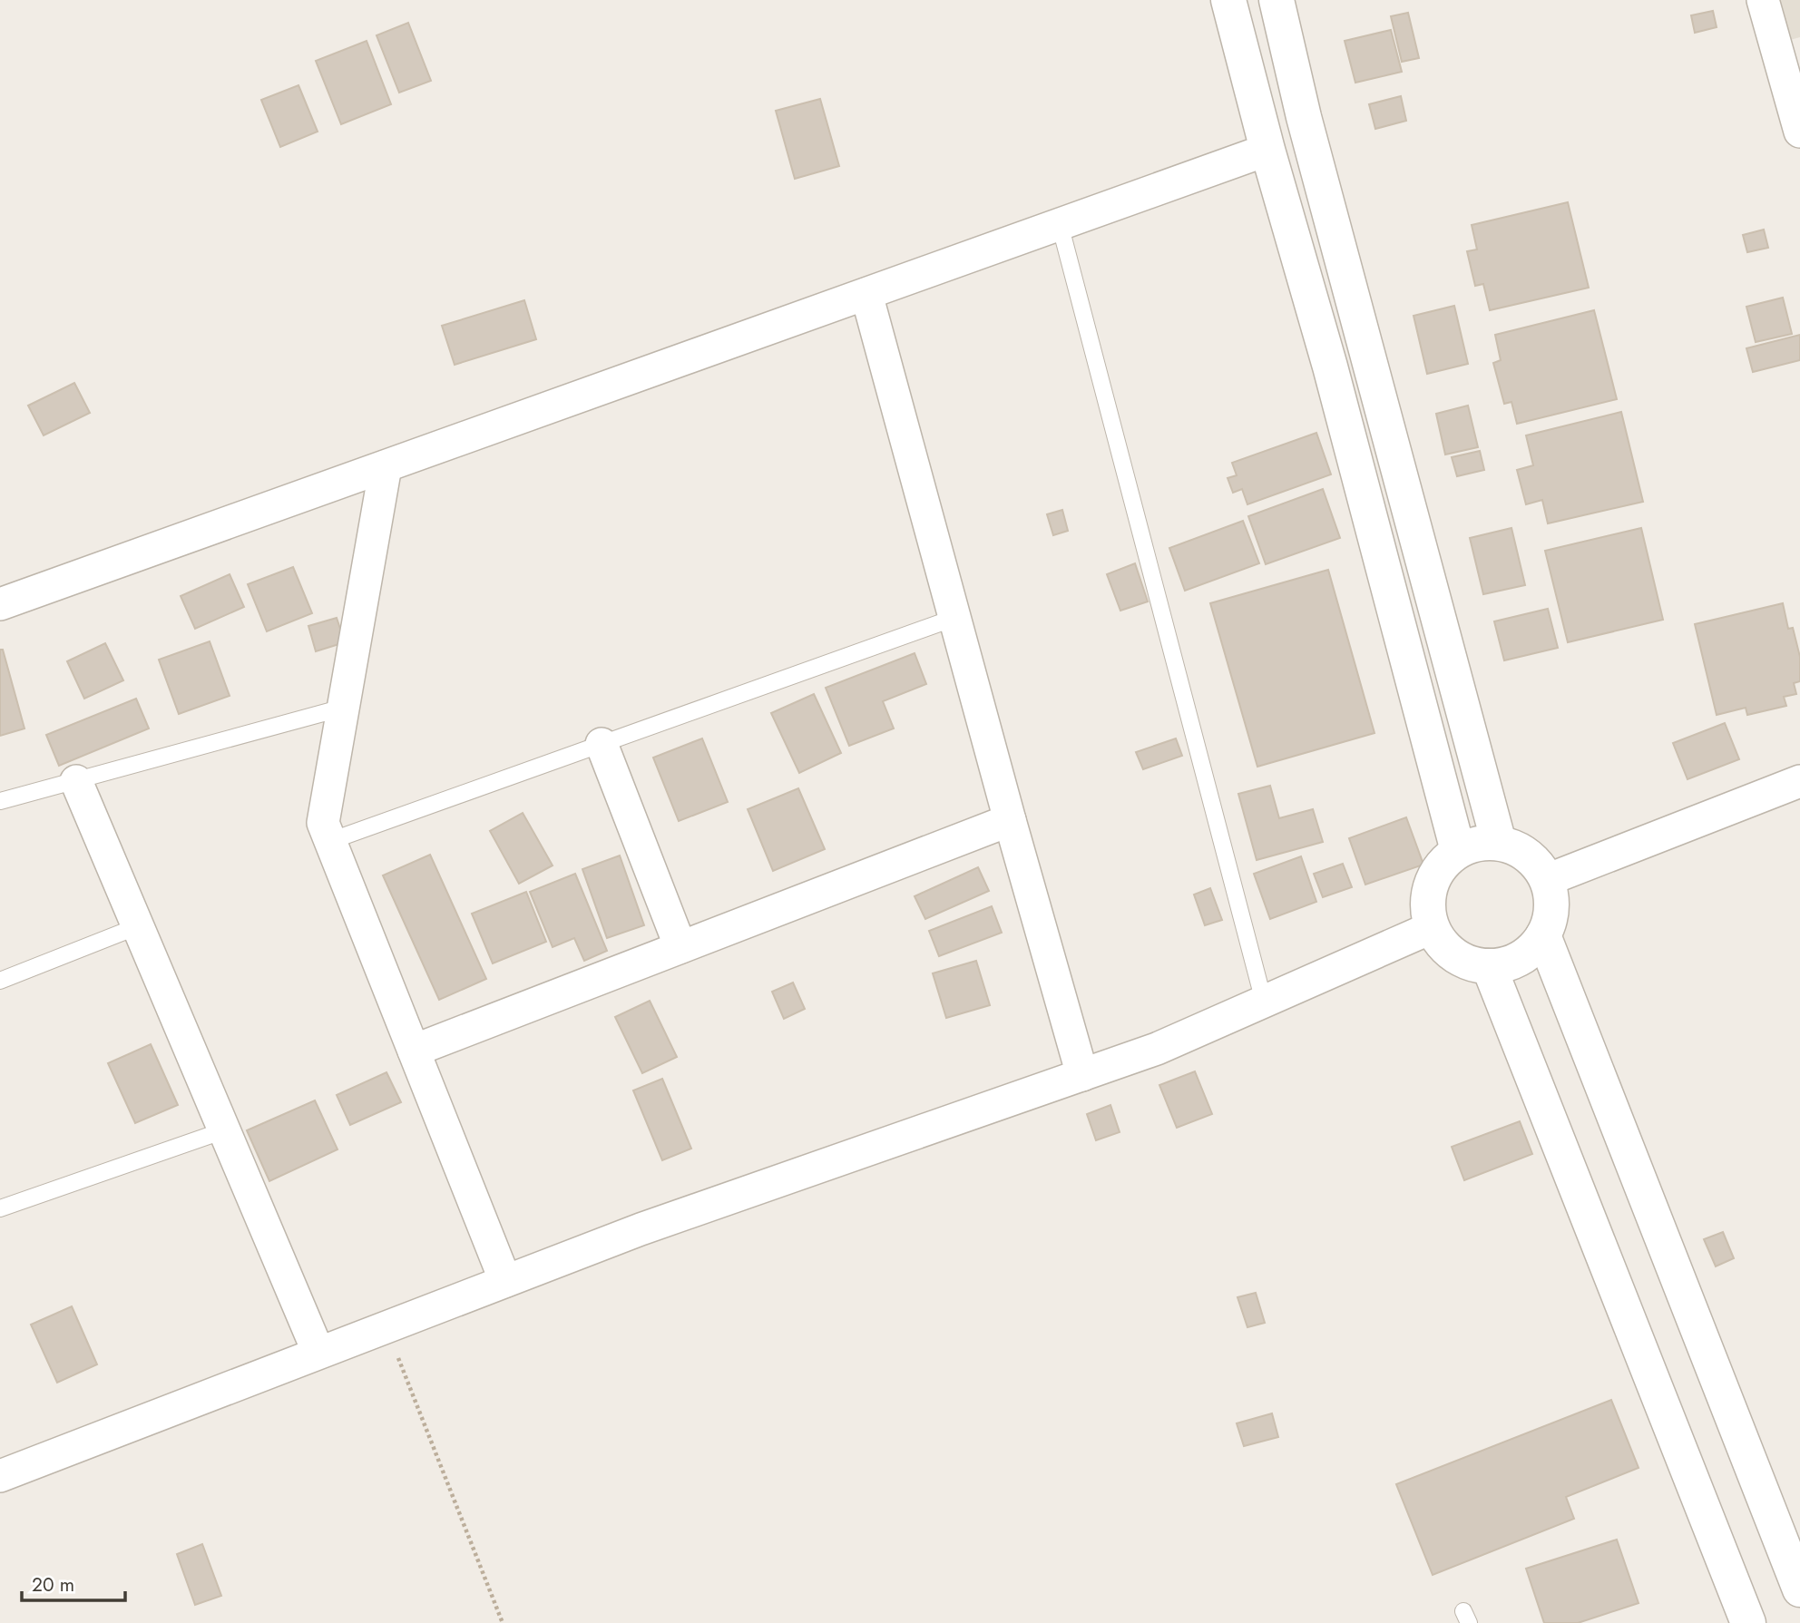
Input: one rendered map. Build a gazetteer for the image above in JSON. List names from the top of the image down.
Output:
{
  "scale_bar": "20 m"
}
